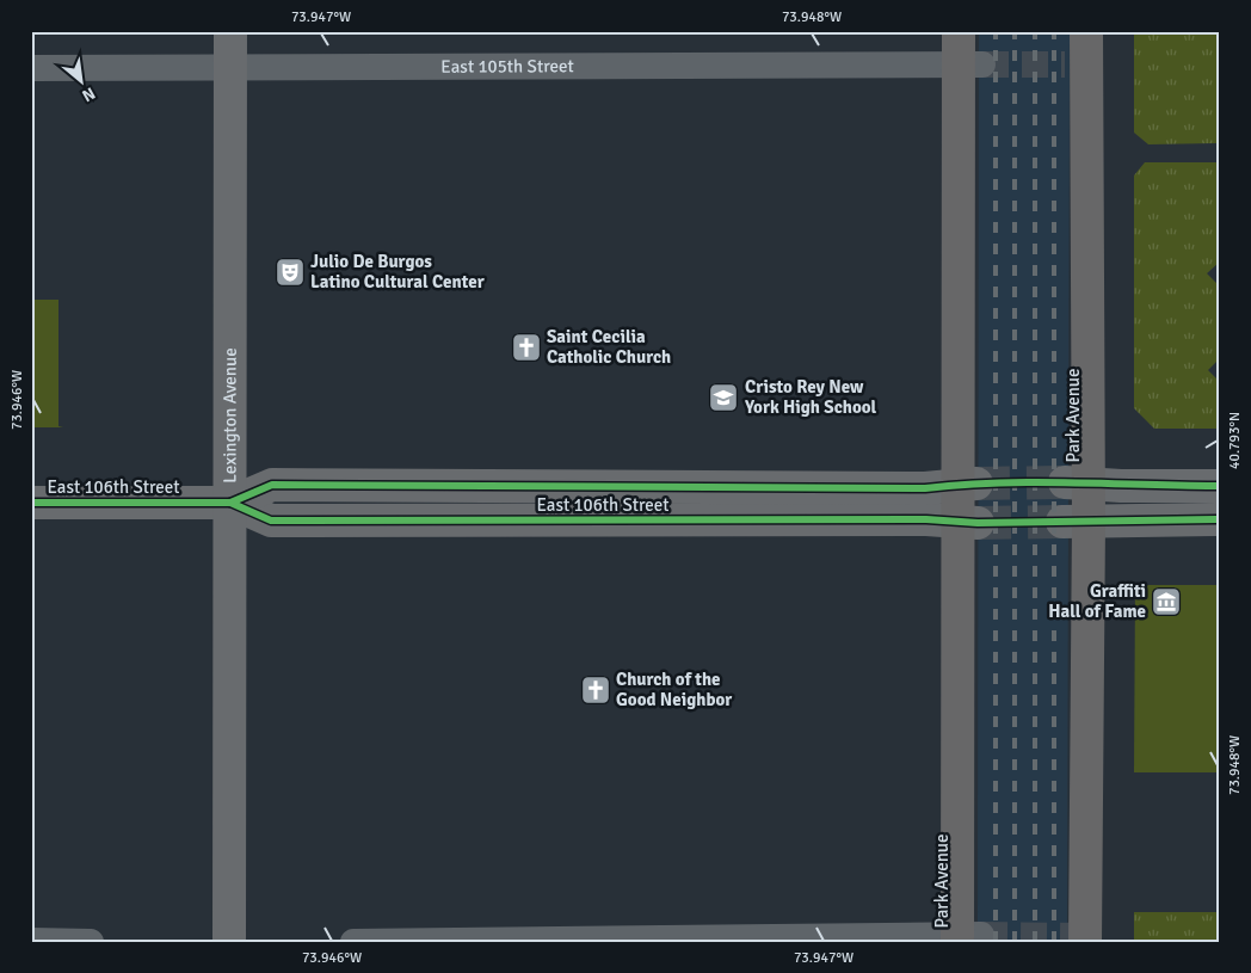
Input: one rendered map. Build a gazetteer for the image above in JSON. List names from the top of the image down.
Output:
{
  "streets": {
    "main road": ["Lexington Avenue", "Park Avenue", "East 106th Street"],
    "street": ["East 105th Street"]
  },
  "crossings": [
    ["East 105th Street", "Lexington Avenue"],
    ["East 105th Street", "Park Avenue"],
    ["Lexington Avenue", "East 106th Street"],
    ["Park Avenue", "East 106th Street"]
  ],
  "places": {
    "theatre": ["Julio De Burgos Latino Cultural Center"],
    "church": ["Saint Cecilia Catholic Church", "Church of the Good Neighbor"],
    "school or university": ["Cristo Rey New York High School"],
    "museum": ["Graffiti Hall of Fame"]
  },
  "north": "bottom right",
  "coordinates": [
    "73.947°W",
    "73.948°W",
    "73.946°W",
    "40.793°N"
  ]
}
